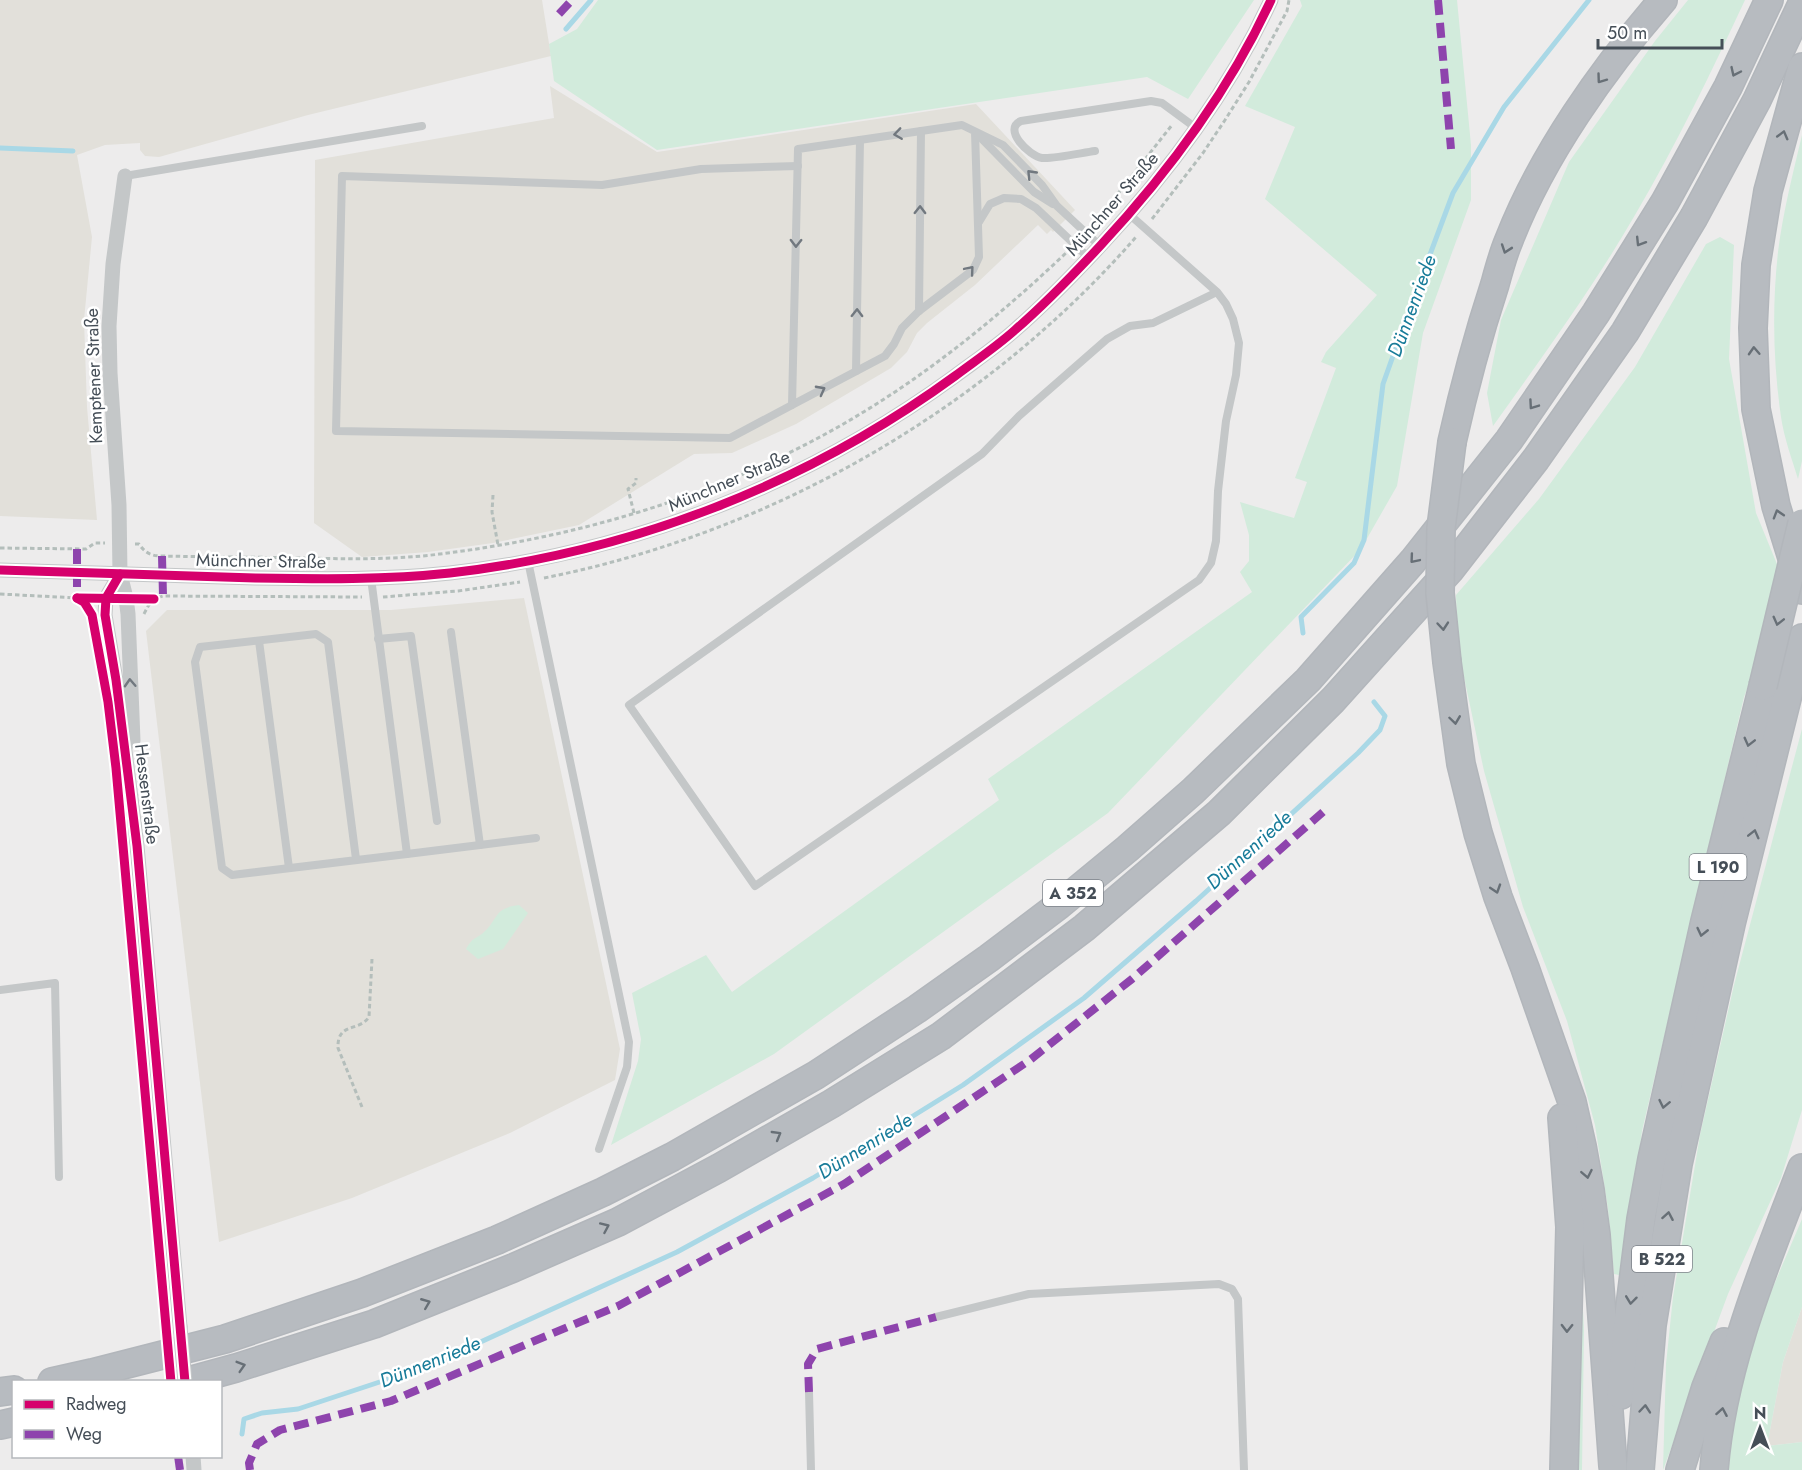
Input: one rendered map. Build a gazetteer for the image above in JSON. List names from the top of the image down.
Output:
{
  "streets": {
    "highway": ["L 190", "A 352", "B 522"],
    "street": ["Münchner Straße", "Kemptener Straße", "Hessenstraße"]
  },
  "crossings": [
    ["Münchner Straße", "Kemptener Straße"],
    ["Münchner Straße", "Hessenstraße"],
    ["Kemptener Straße", "Hessenstraße"],
    ["L 190", "B 522"]
  ],
  "water": ["Dünnenriede"],
  "legend": ["Radweg", "Weg"],
  "scale_bar": "50 m",
  "north": "top"
}
